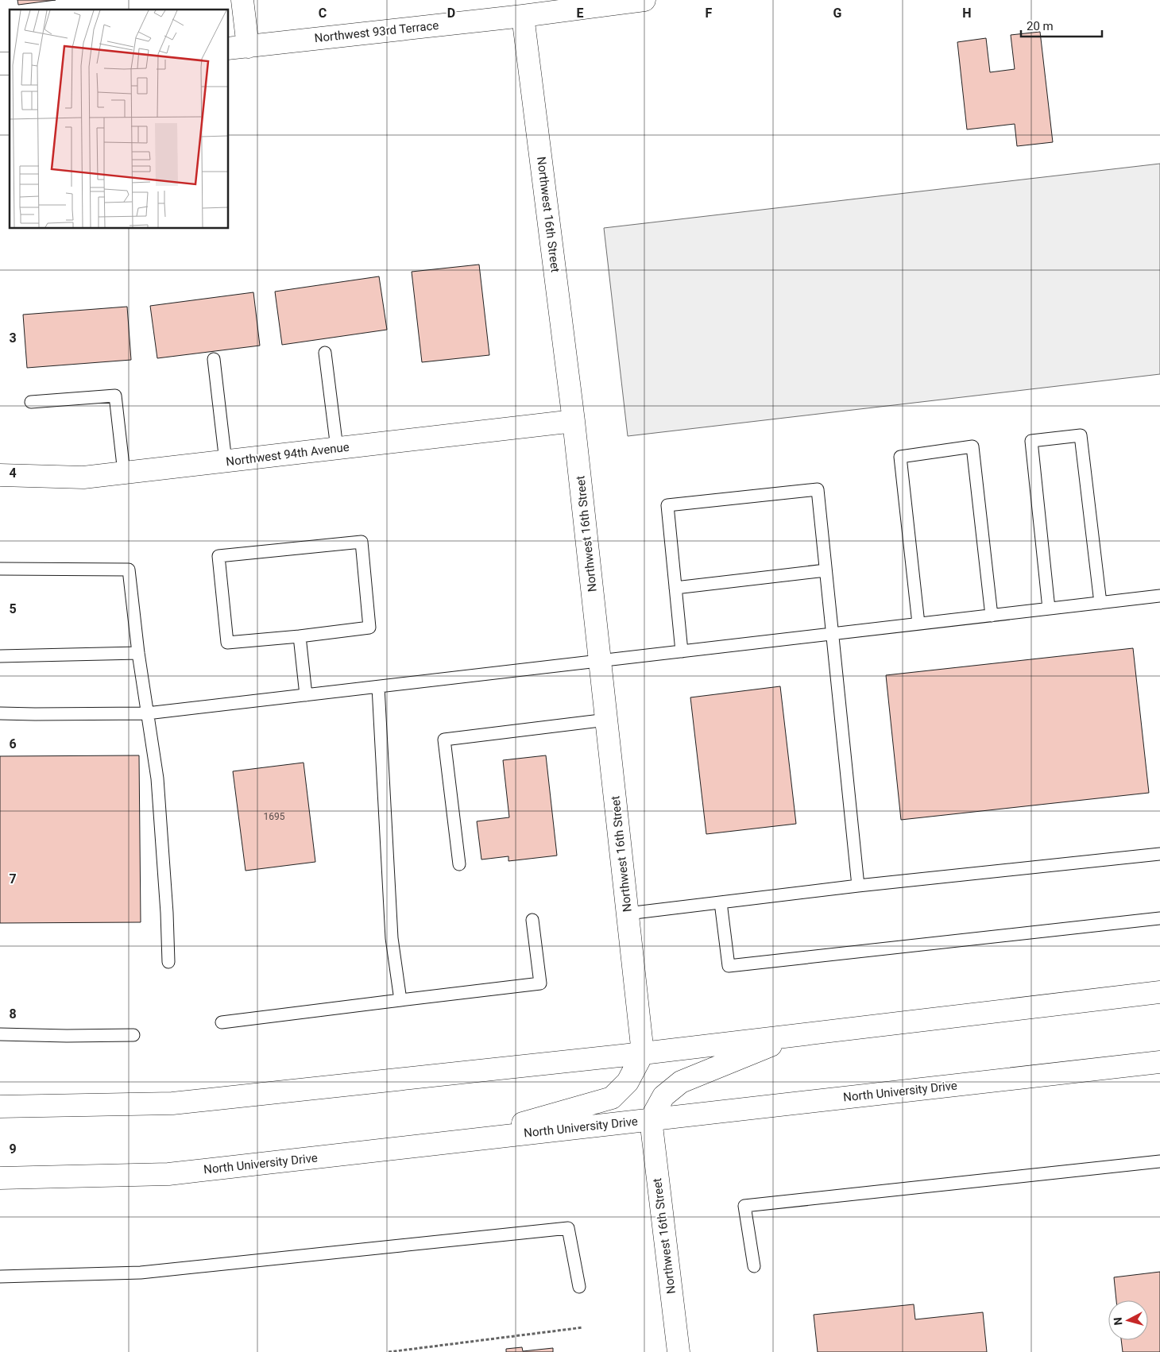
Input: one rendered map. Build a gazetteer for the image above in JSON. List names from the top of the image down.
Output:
{
  "streets": {
    "main road": [
      "Northwest 93rd Terrace",
      "Northwest 16th Street",
      "Northwest 94th Avenue",
      "North University Drive"
    ]
  },
  "crossings": [
    ["Northwest 93rd Terrace", "Northwest 16th Street"],
    ["Northwest 16th Street", "Northwest 94th Avenue"],
    ["Northwest 16th Street", "North University Drive"]
  ],
  "house_numbers": ["1695"],
  "scale_bar": "20 m",
  "north": "left",
  "grid": {
    "columns": [
      "C",
      "D",
      "E",
      "F",
      "G",
      "H"
    ],
    "rows": [
      "3",
      "4",
      "5",
      "6",
      "7",
      "8",
      "9"
    ]
  }
}
